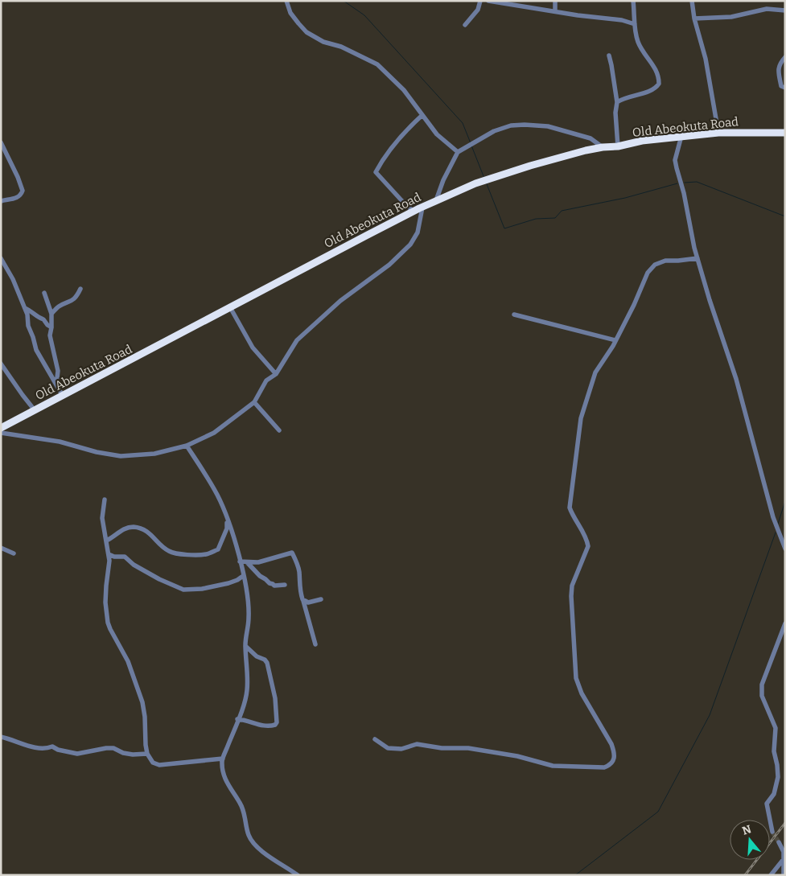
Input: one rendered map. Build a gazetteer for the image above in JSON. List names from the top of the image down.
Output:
{
  "streets": {
    "highway": ["Old Abeokuta Road"]
  },
  "north": "top"
}
